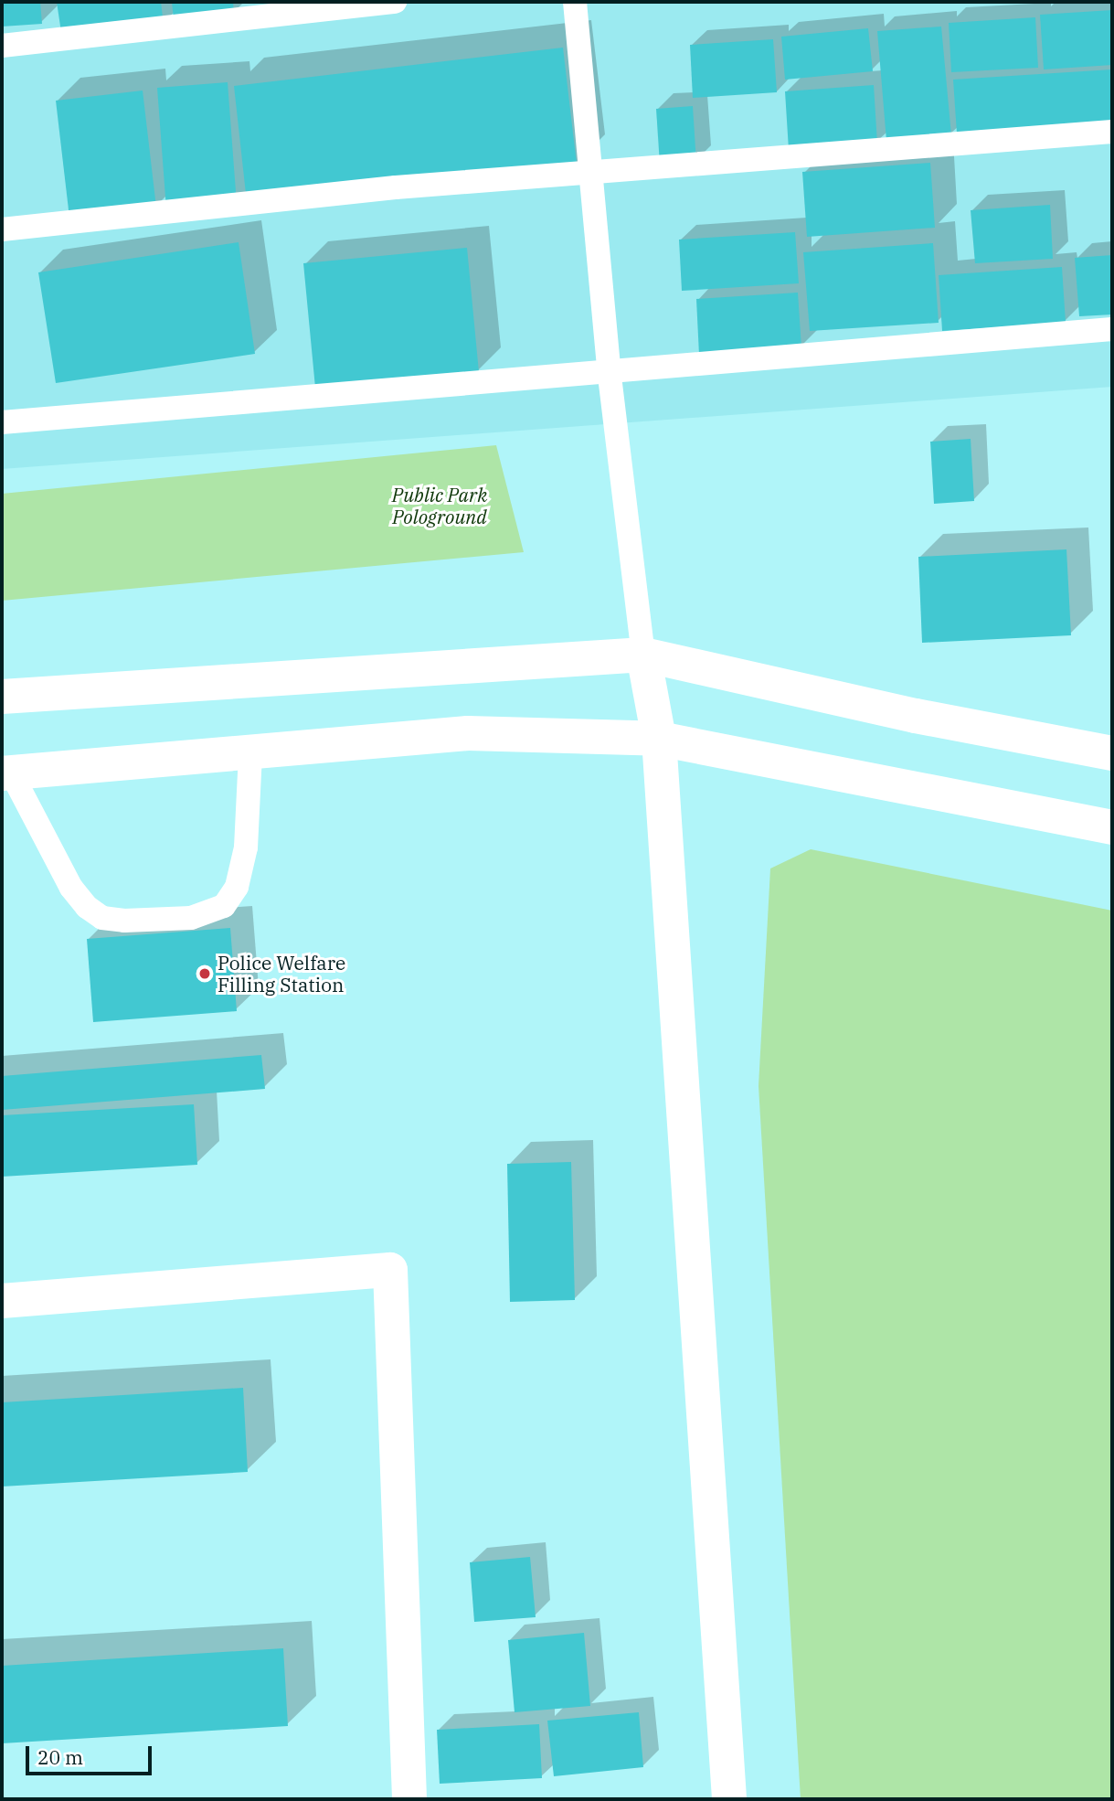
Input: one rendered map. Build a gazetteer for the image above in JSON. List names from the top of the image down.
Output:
{
  "parks": ["Public Park Pologround"],
  "places": ["Police Welfare Filling Station"],
  "scale_bar": "20 m"
}
